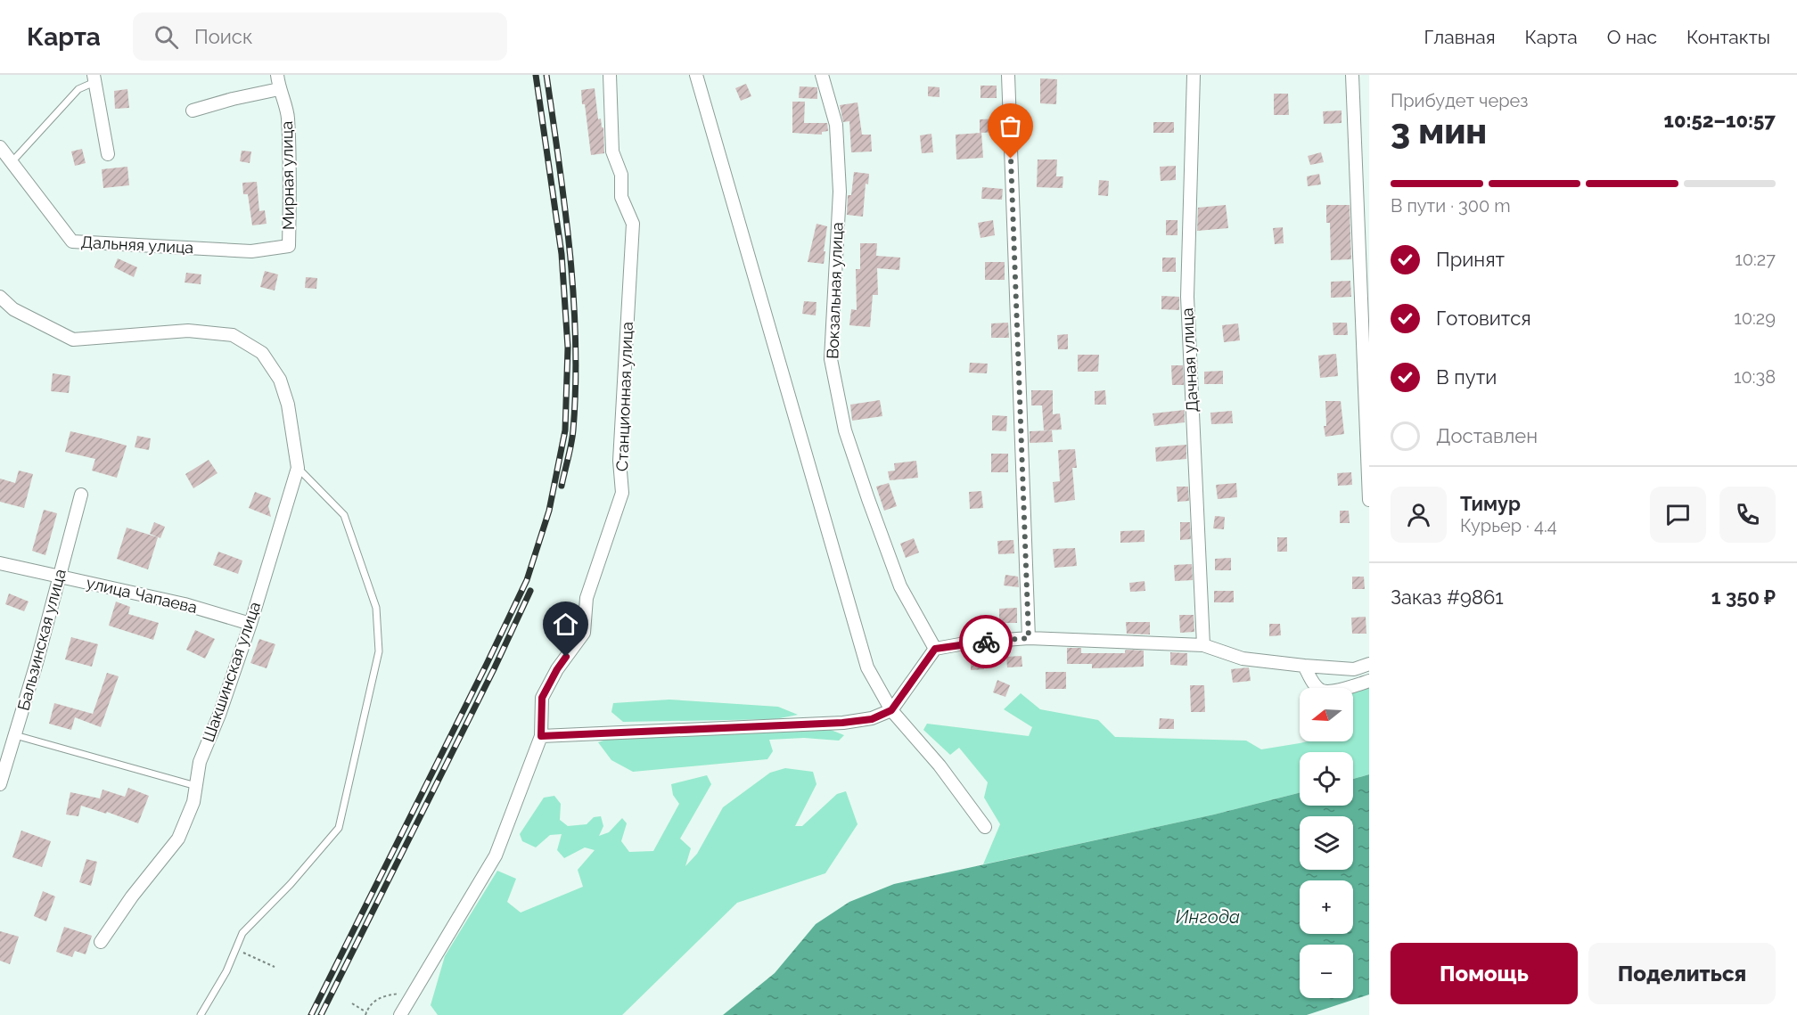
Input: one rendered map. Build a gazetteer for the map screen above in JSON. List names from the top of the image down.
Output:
{
  "streets": {
    "street": [
      "Мирная улица",
      "Дальняя улица",
      "Вокзальная улица",
      "Дачная улица",
      "Станционная улица",
      "улица Чапаева",
      "Бальзинская улица",
      "Шакшинская улица"
    ]
  },
  "crossings": [
    ["Мирная улица", "Дальняя улица"],
    ["улица Чапаева", "Бальзинская улица"],
    ["улица Чапаева", "Шакшинская улица"]
  ],
  "water": ["Ингода"],
  "north": "left",
  "page": {
    "header": "Карта",
    "search": "Поиск",
    "nav": [
      "Главная",
      "Карта",
      "О нас",
      "Контакты"
    ],
    "heading": ["3 мин", "Прибудет через", "10:52–10:57"],
    "panel": [
      "Тимур",
      "Курьер · 4.4",
      "Заказ #9861",
      "1 350 ₽"
    ],
    "bar": "В пути · 300 m",
    "list": [
      ["Принят", "10:27"],
      ["Готовится", "10:29"],
      ["В пути", "10:38"],
      "Доставлен"
    ],
    "map_buttons": ["+", "−"],
    "buttons": ["Помощь", "Поделиться"]
  }
}
